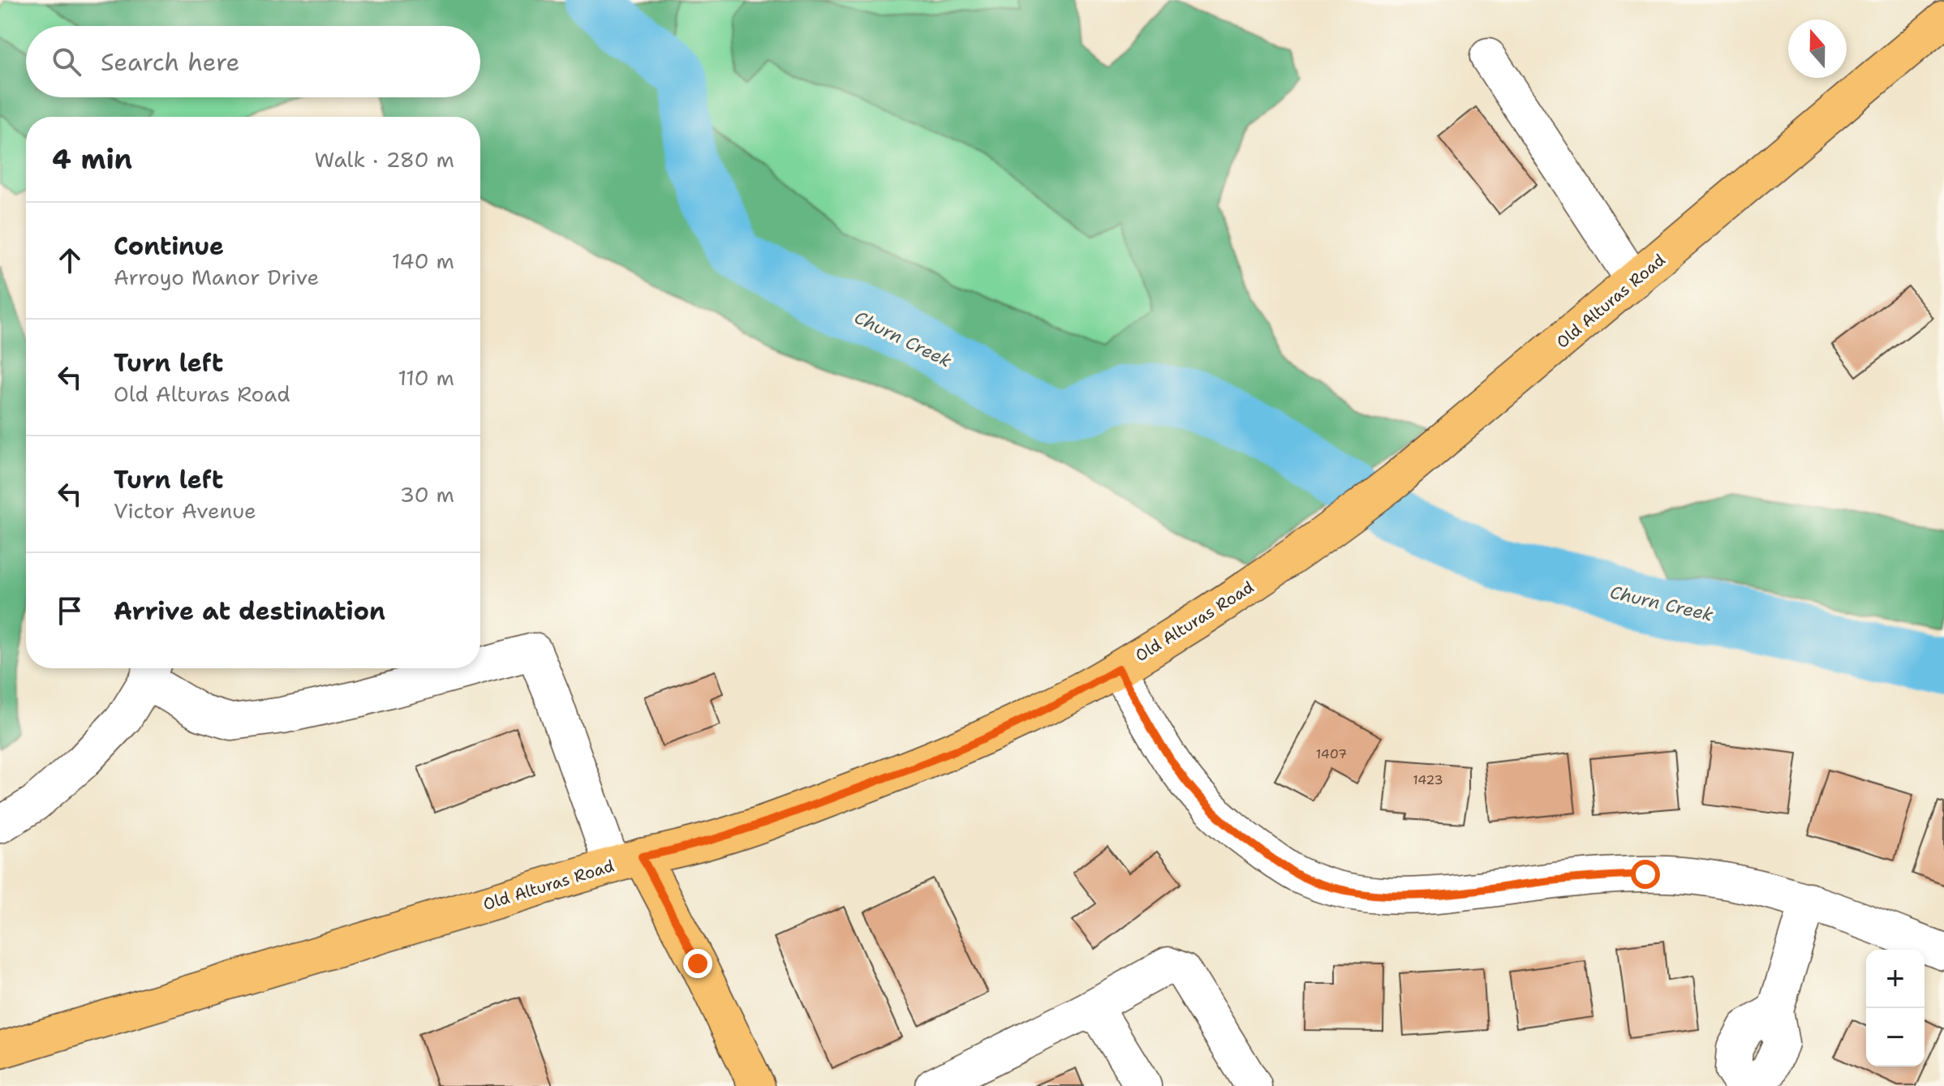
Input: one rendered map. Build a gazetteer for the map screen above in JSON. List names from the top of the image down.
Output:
{
  "streets": {
    "main road": ["Old Alturas Road"]
  },
  "water": ["Churn Creek"],
  "house_numbers": ["1407", "1423"],
  "north": "top",
  "page": {
    "search": "Search here",
    "heading": ["4 min", "Walk · 280 m"],
    "list": [
      ["Continue", "Arroyo Manor Drive", "140 m"],
      ["Turn left", "Old Alturas Road", "110 m"],
      ["Turn left", "Victor Avenue", "30 m"],
      "Arrive at destination"
    ],
    "map_buttons": ["+", "−"]
  }
}
